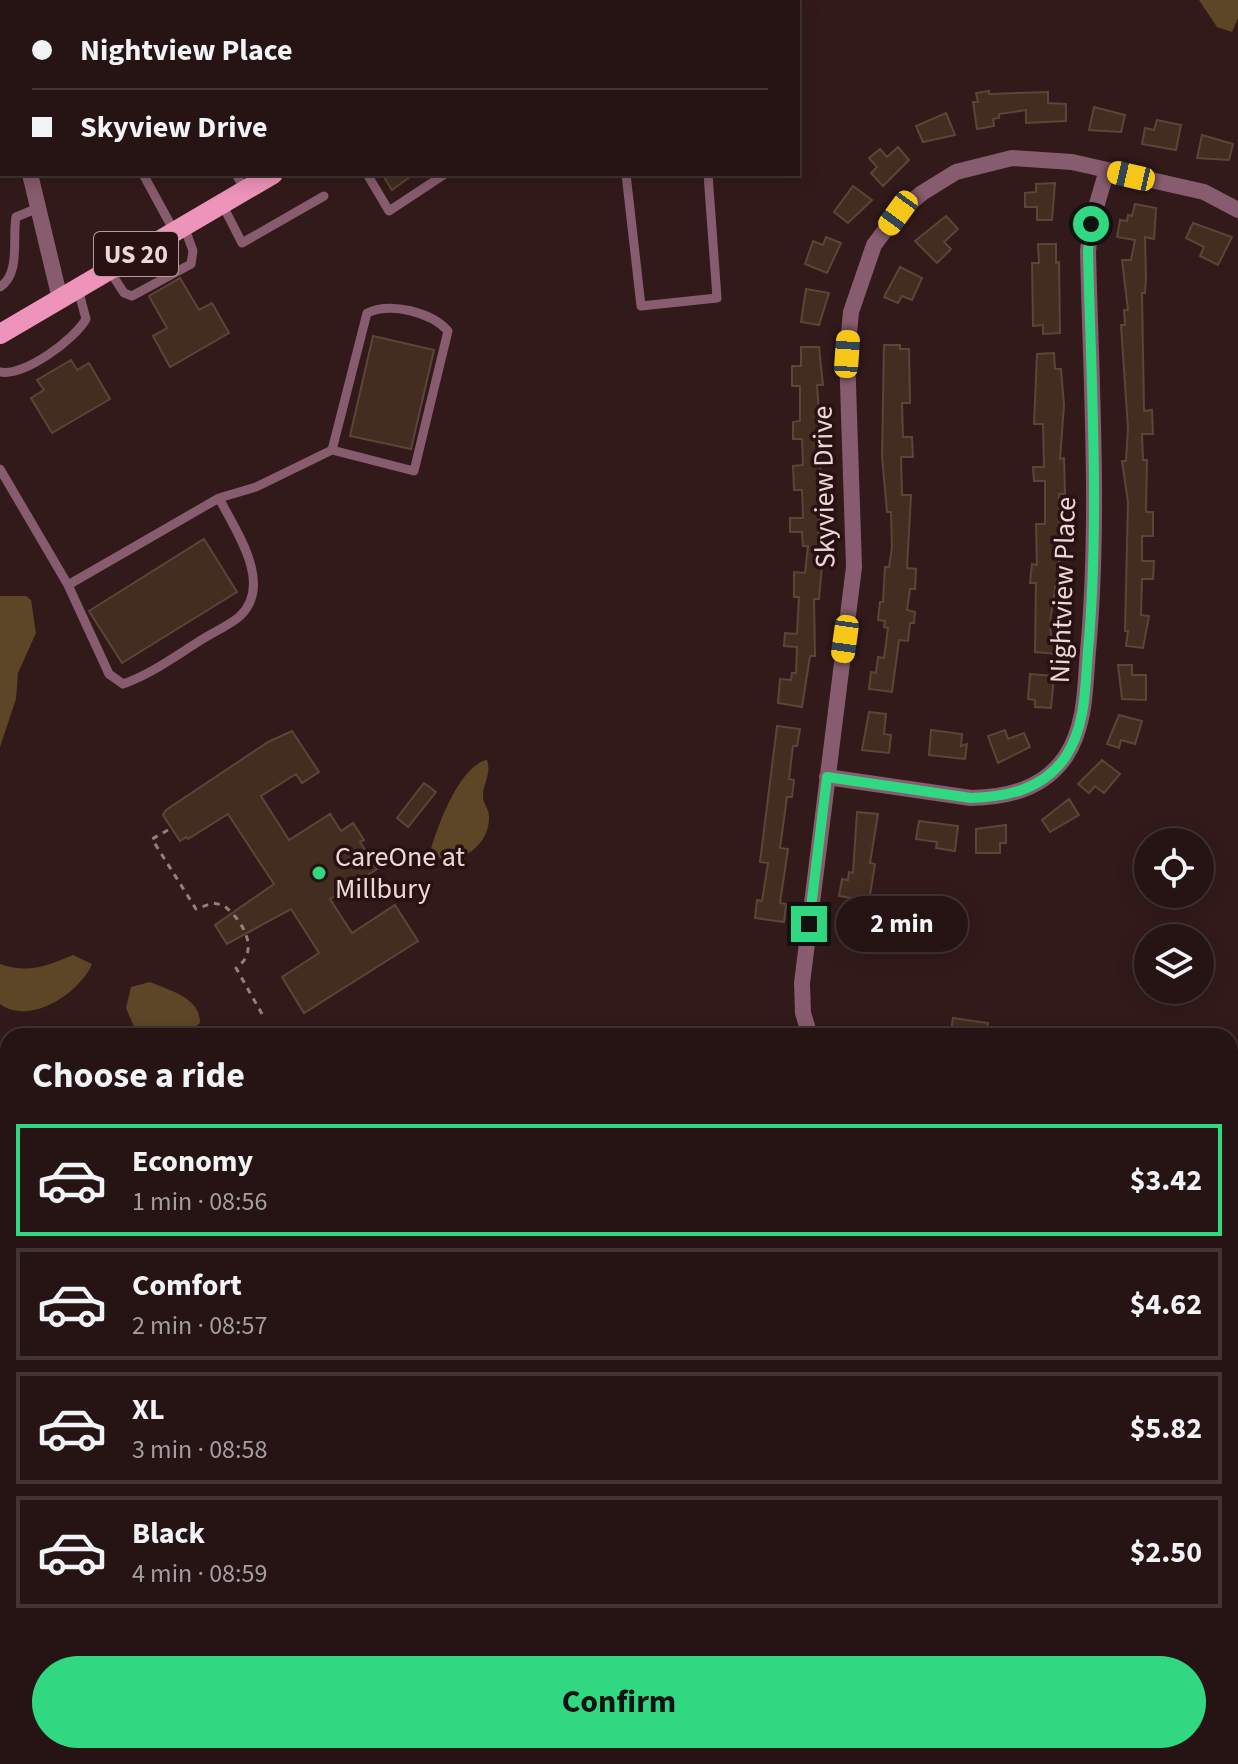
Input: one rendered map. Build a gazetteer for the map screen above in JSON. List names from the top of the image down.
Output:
{
  "streets": {
    "main road": ["US 20"],
    "street": ["Skyview Drive", "Nightview Place"]
  },
  "crossings": [
    ["Skyview Drive", "Nightview Place"]
  ],
  "places": ["CareOne at Millbury"],
  "page": {
    "banner": ["Nightview Place", "Skyview Drive"],
    "bubble": "2 min",
    "heading": "Choose a ride",
    "list": [
      {
        "name": "Economy",
        "note": "1 min · 08:56",
        "value": "$3.42"
      },
      {
        "name": "Comfort",
        "note": "2 min · 08:57",
        "value": "$4.62"
      },
      {
        "name": "XL",
        "note": "3 min · 08:58",
        "value": "$5.82"
      },
      {
        "name": "Black",
        "note": "4 min · 08:59",
        "value": "$2.50"
      }
    ],
    "buttons": "Confirm"
  }
}
